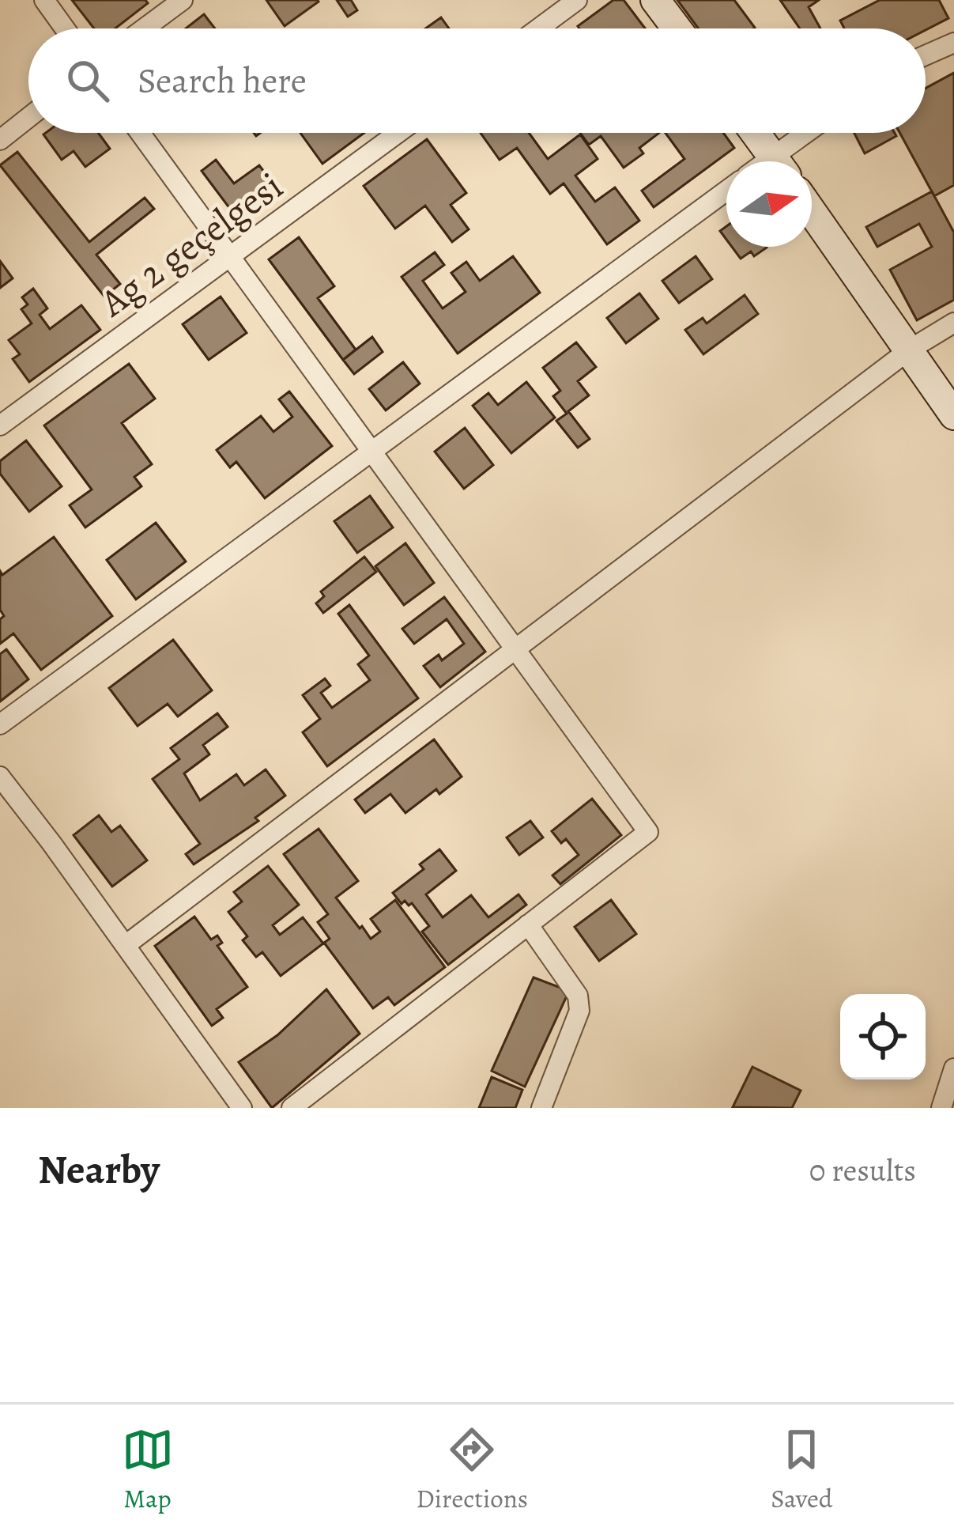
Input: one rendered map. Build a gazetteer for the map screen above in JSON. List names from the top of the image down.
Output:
{
  "streets": {
    "street": ["Ag 2 geçelgesi"]
  },
  "north": "right",
  "page": {
    "search": "Search here",
    "heading": ["Nearby", "0 results"],
    "nav": ["Map", "Directions", "Saved"]
  }
}
